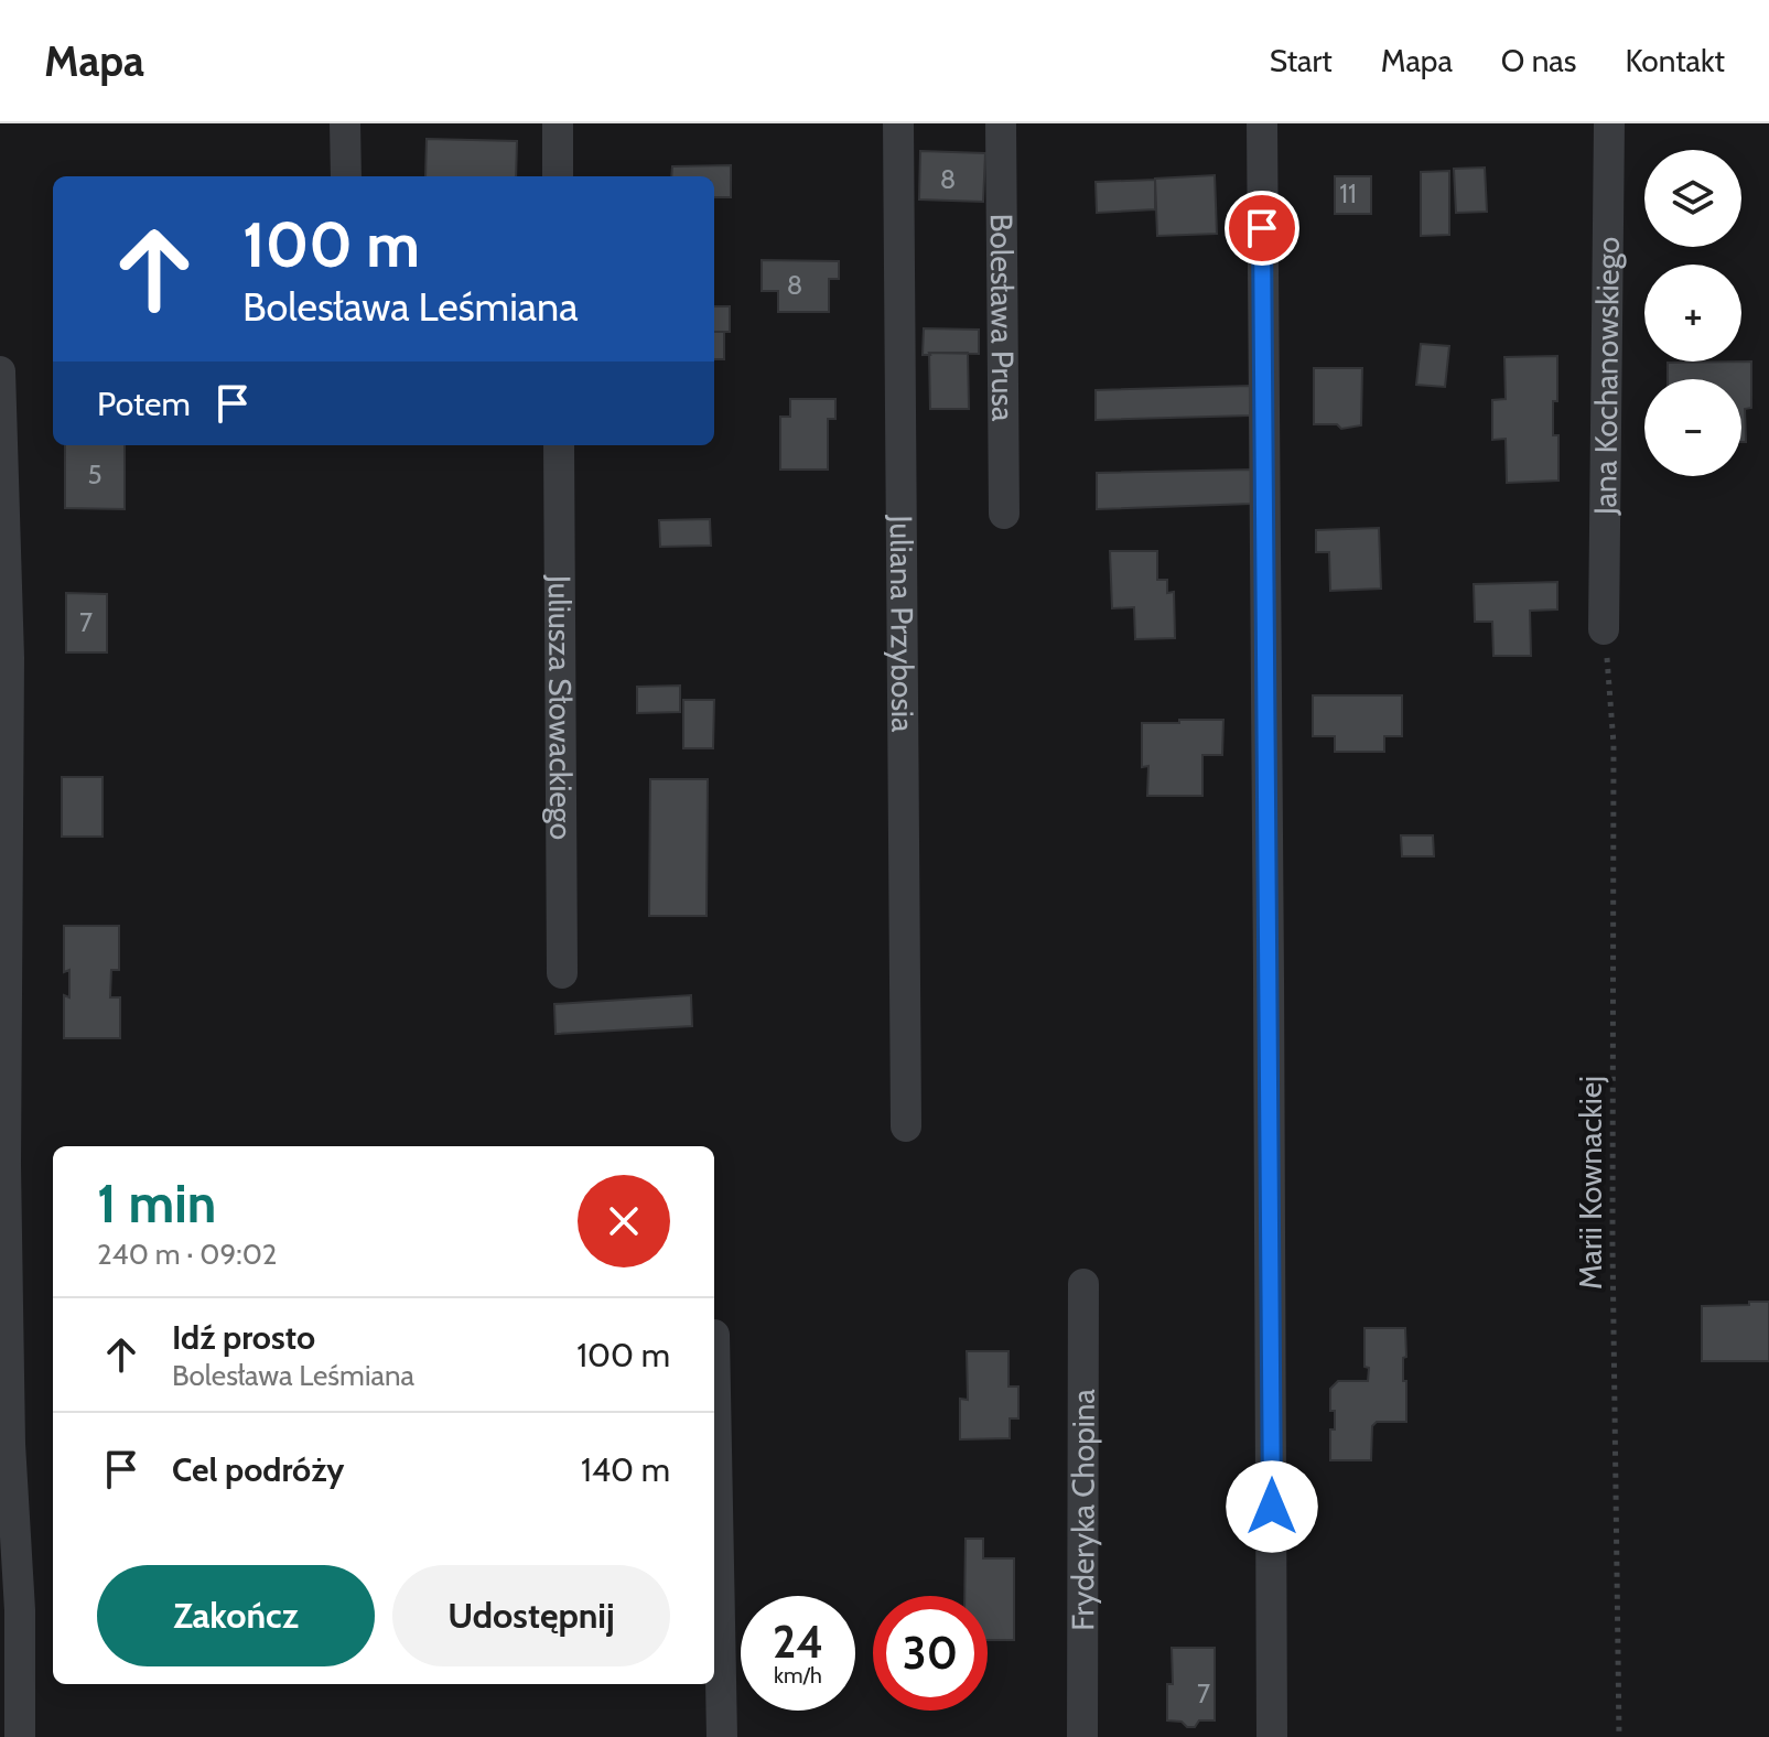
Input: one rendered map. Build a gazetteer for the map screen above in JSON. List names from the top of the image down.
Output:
{
  "streets": {
    "street": [
      "Bolesława Prusa",
      "Jana Kochanowskiego",
      "Juliana Przybosia",
      "Juliusza Słowackiego",
      "Fryderyka Chopina"
    ],
    "path": ["Marii Kownackiej"]
  },
  "crossings": [
    ["Jana Kochanowskiego", "Marii Kownackiej"]
  ],
  "house_numbers": [
    "8",
    "11",
    "8",
    "5",
    "7",
    "7"
  ],
  "page": {
    "header": "Mapa",
    "nav": [
      "Start",
      "Mapa",
      "O nas",
      "Kontakt"
    ],
    "map_buttons": ["+", "−"],
    "turn": ["100 m", "Bolesława Leśmiana"],
    "then": "Potem",
    "heading": ["1 min", "240 m · 09:02"],
    "list": [
      {
        "name": "Idź prosto",
        "note": "Bolesława Leśmiana",
        "value": "100 m"
      },
      {
        "name": "Cel podróży",
        "value": "140 m"
      }
    ],
    "buttons": ["Zakończ", "Udostępnij"],
    "speed": "24 km/h",
    "limit": "30"
  }
}
